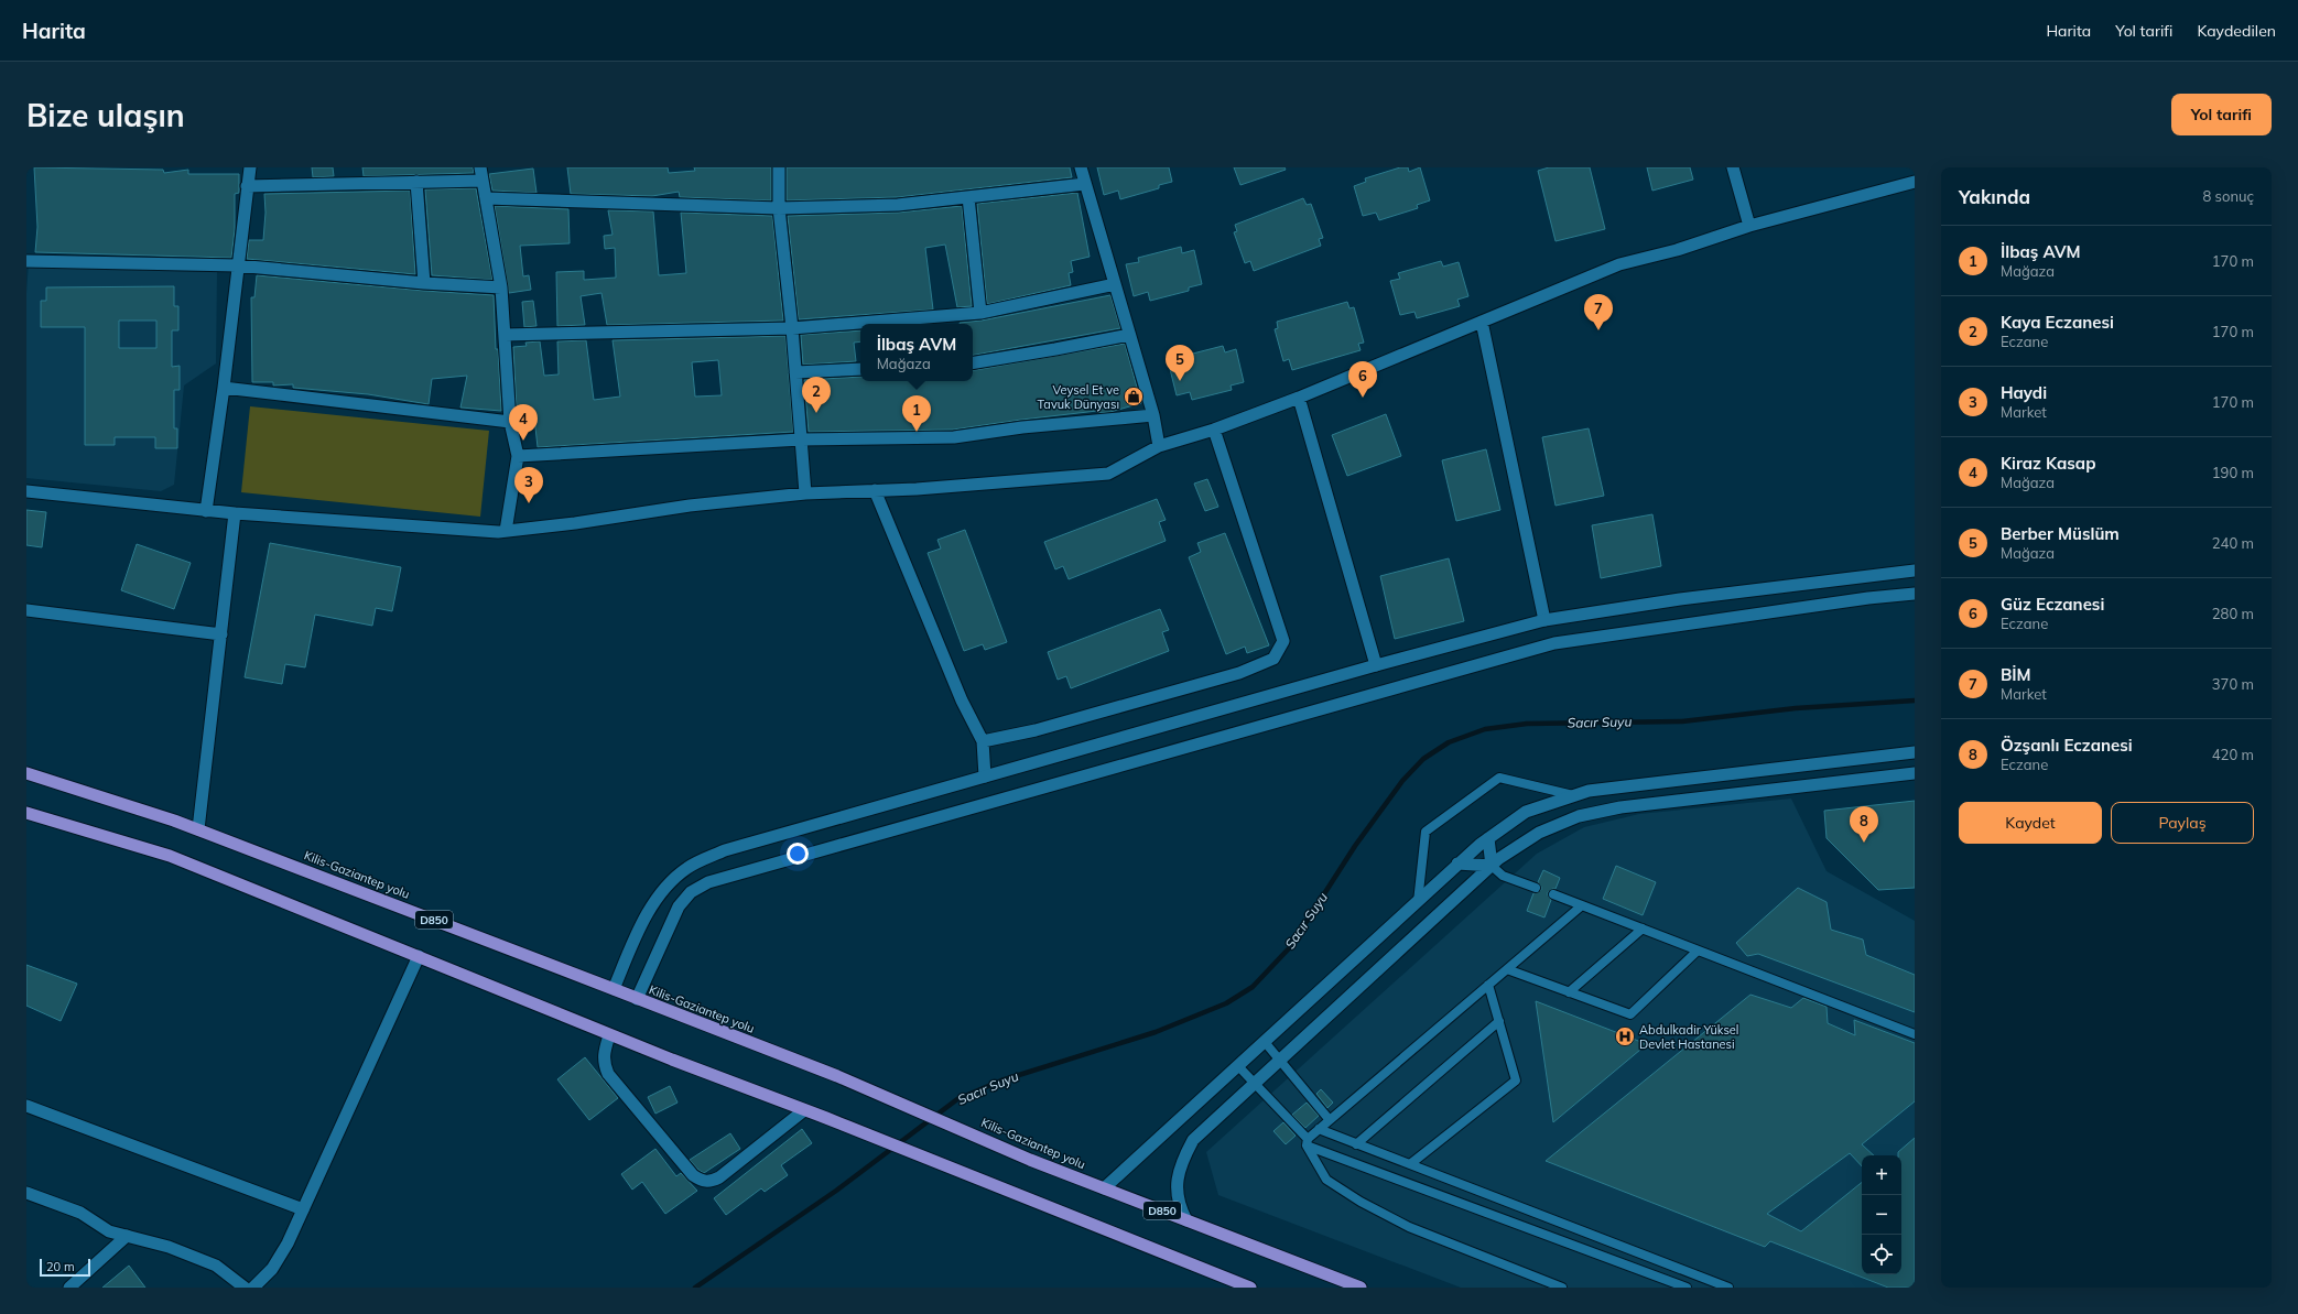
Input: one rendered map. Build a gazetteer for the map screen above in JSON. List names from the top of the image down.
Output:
{
  "streets": {
    "highway": ["Kilis-Gaziantep yolu", "D850"]
  },
  "water": ["Sacır Suyu"],
  "places": {
    "shop": ["Veysel Et ve Tavuk Dünyası"],
    "hospital": ["Abdulkadir Yüksel Devlet Hastanesi"]
  },
  "scale_bar": "20 m",
  "page": {
    "header": "Harita",
    "nav": ["Harita", "Yol tarifi", "Kaydedilen"],
    "buttons": [
      "Yol tarifi",
      ["Kaydet", "Paylaş"]
    ],
    "title": "Bize ulaşın",
    "heading": ["Yakında", "8 sonuç"],
    "list": [
      {
        "mark": "1",
        "name": "İlbaş AVM",
        "note": "Mağaza",
        "value": "170 m"
      },
      {
        "mark": "2",
        "name": "Kaya Eczanesi",
        "note": "Eczane",
        "value": "170 m"
      },
      {
        "mark": "3",
        "name": "Haydi",
        "note": "Market",
        "value": "170 m"
      },
      {
        "mark": "4",
        "name": "Kiraz Kasap",
        "note": "Mağaza",
        "value": "190 m"
      },
      {
        "mark": "5",
        "name": "Berber Müslüm",
        "note": "Mağaza",
        "value": "240 m"
      },
      {
        "mark": "6",
        "name": "Güz Eczanesi",
        "note": "Eczane",
        "value": "280 m"
      },
      {
        "mark": "7",
        "name": "BİM",
        "note": "Market",
        "value": "370 m"
      },
      {
        "mark": "8",
        "name": "Özşanlı Eczanesi",
        "note": "Eczane",
        "value": "420 m"
      }
    ],
    "pins": [
      "7",
      "5",
      "6",
      "2",
      "1",
      "4",
      "3",
      "8"
    ],
    "popup": ["İlbaş AVM", "Mağaza"],
    "map_buttons": ["+", "−"],
    "scale": "20 m"
  }
}
